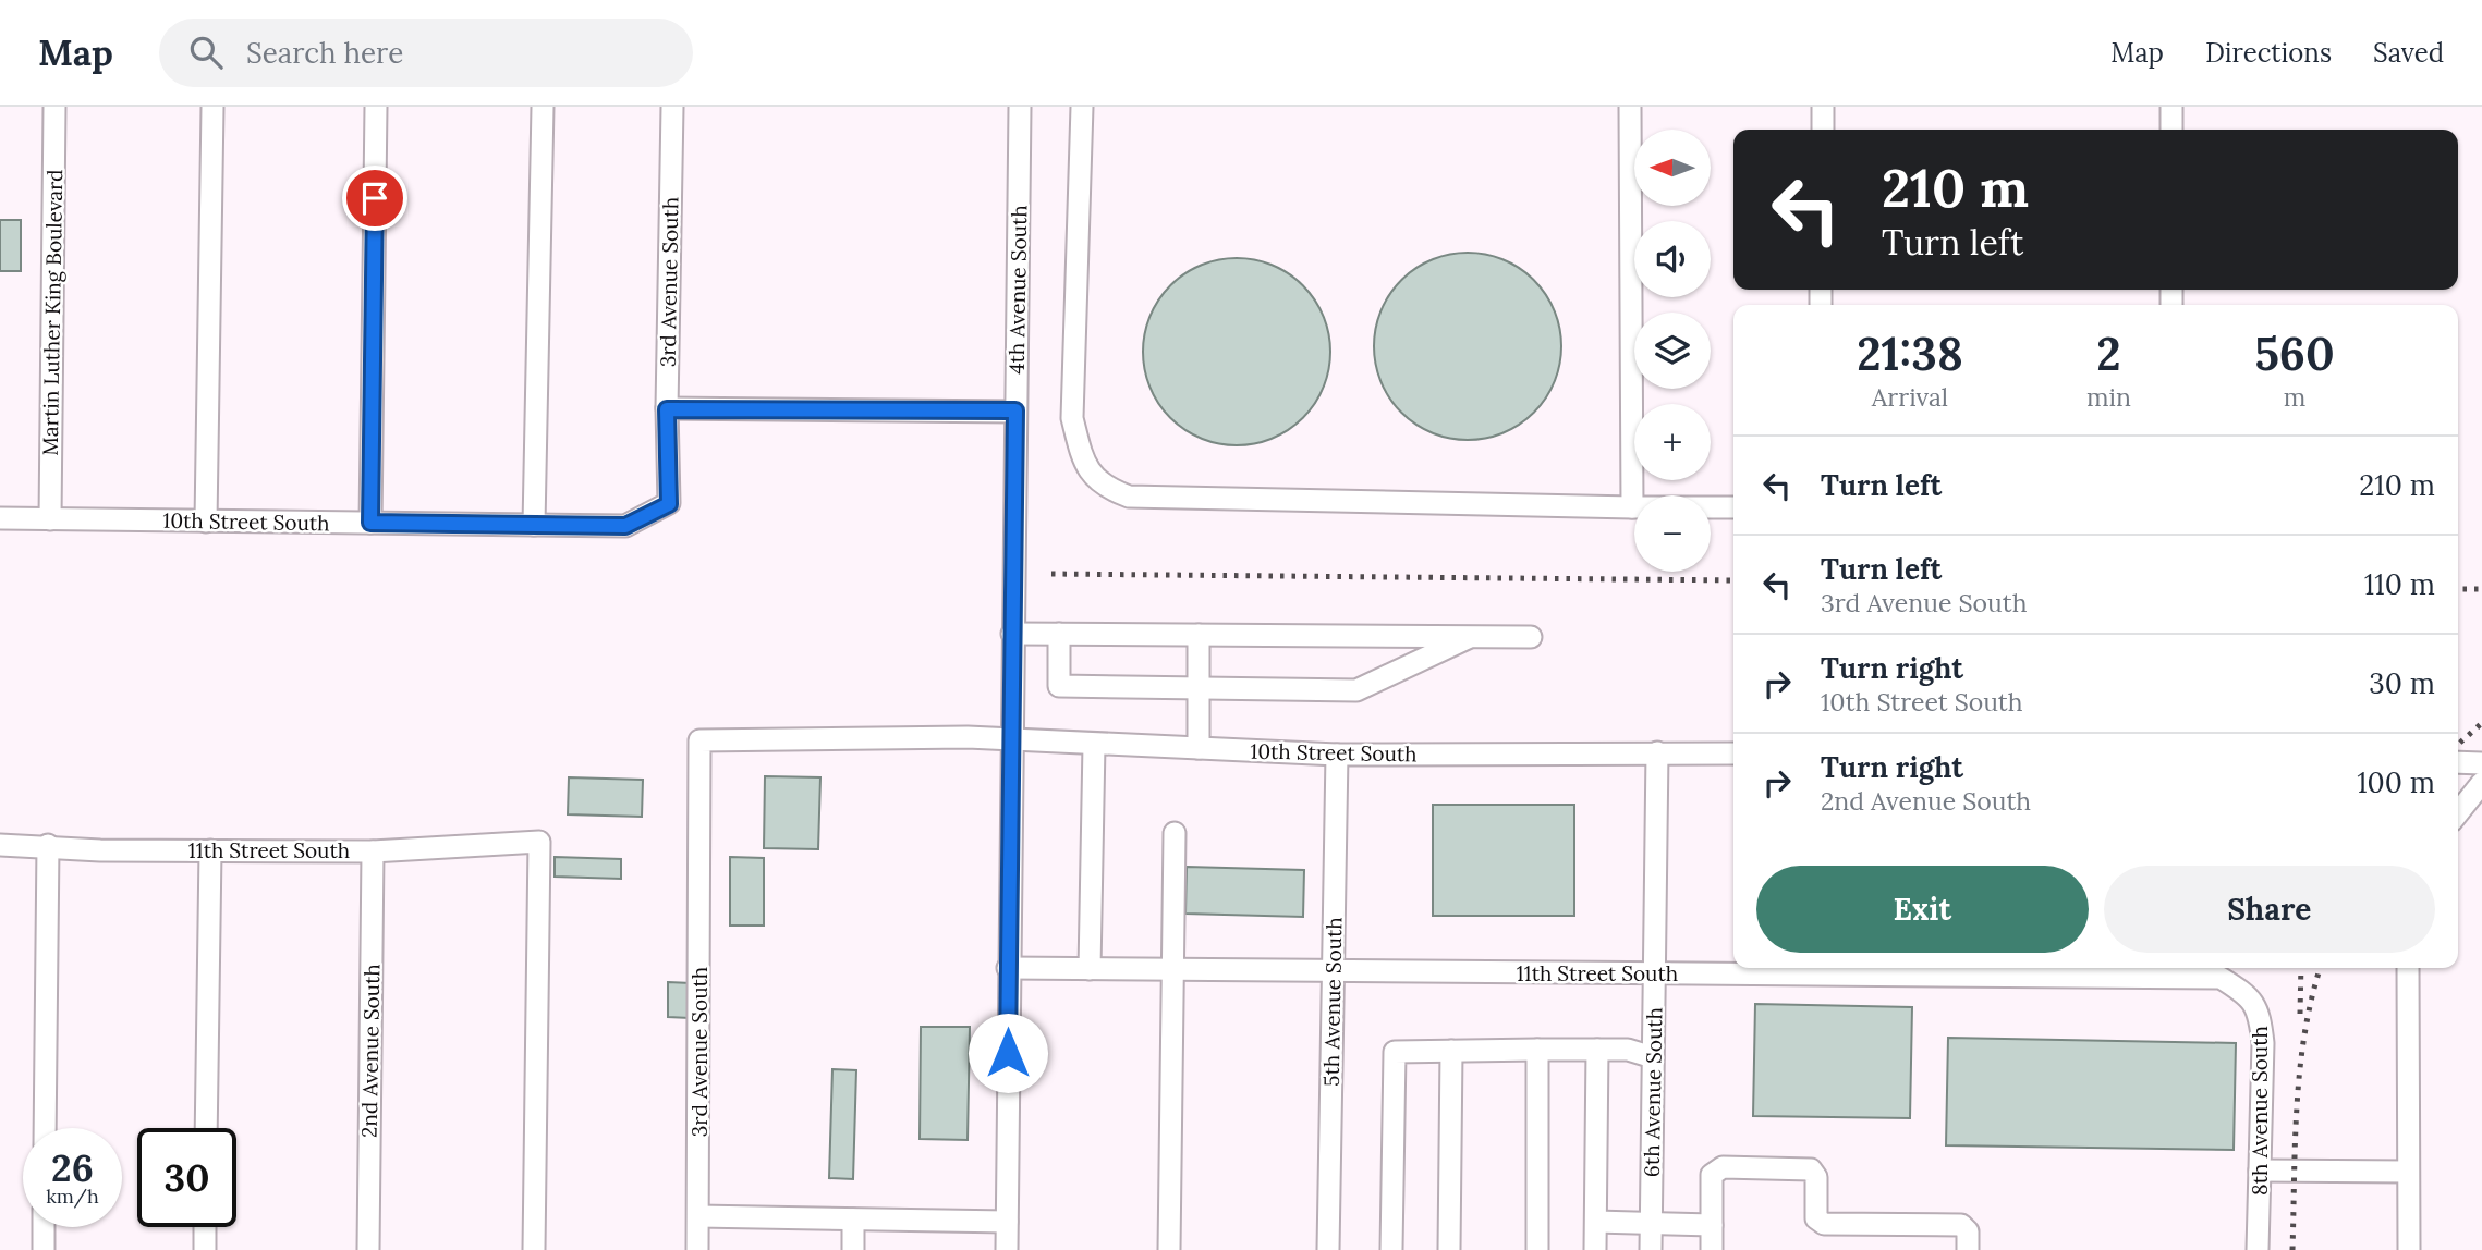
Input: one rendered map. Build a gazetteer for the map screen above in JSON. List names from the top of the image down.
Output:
{
  "streets": {
    "street": [
      "3rd Avenue South",
      "4th Avenue South",
      "Martin Luther King Boulevard",
      "10th Street South",
      "11th Street South",
      "5th Avenue South",
      "2nd Avenue South",
      "6th Avenue South",
      "8th Avenue South"
    ]
  },
  "crossings": [
    ["3rd Avenue South", "4th Avenue South"],
    ["3rd Avenue South", "10th Street South"],
    ["4th Avenue South", "10th Street South"],
    ["4th Avenue South", "11th Street South"],
    ["Martin Luther King Boulevard", "10th Street South"],
    ["10th Street South", "5th Avenue South"],
    ["10th Street South", "6th Avenue South"],
    ["11th Street South", "5th Avenue South"],
    ["11th Street South", "2nd Avenue South"],
    ["11th Street South", "6th Avenue South"],
    ["11th Street South", "8th Avenue South"]
  ],
  "north": "left",
  "page": {
    "header": "Map",
    "search": "Search here",
    "nav": ["Map", "Directions", "Saved"],
    "map_buttons": ["+", "−"],
    "turn": ["210 m", "Turn left"],
    "eta": [
      "21:38",
      "Arrival",
      "2",
      "min",
      "560",
      "m"
    ],
    "list": [
      {
        "name": "Turn left",
        "value": "210 m"
      },
      {
        "name": "Turn left",
        "note": "3rd Avenue South",
        "value": "110 m"
      },
      {
        "name": "Turn right",
        "note": "10th Street South",
        "value": "30 m"
      },
      {
        "name": "Turn right",
        "note": "2nd Avenue South",
        "value": "100 m"
      }
    ],
    "buttons": ["Exit", "Share"],
    "speed": "26 km/h",
    "limit": "30"
  }
}
